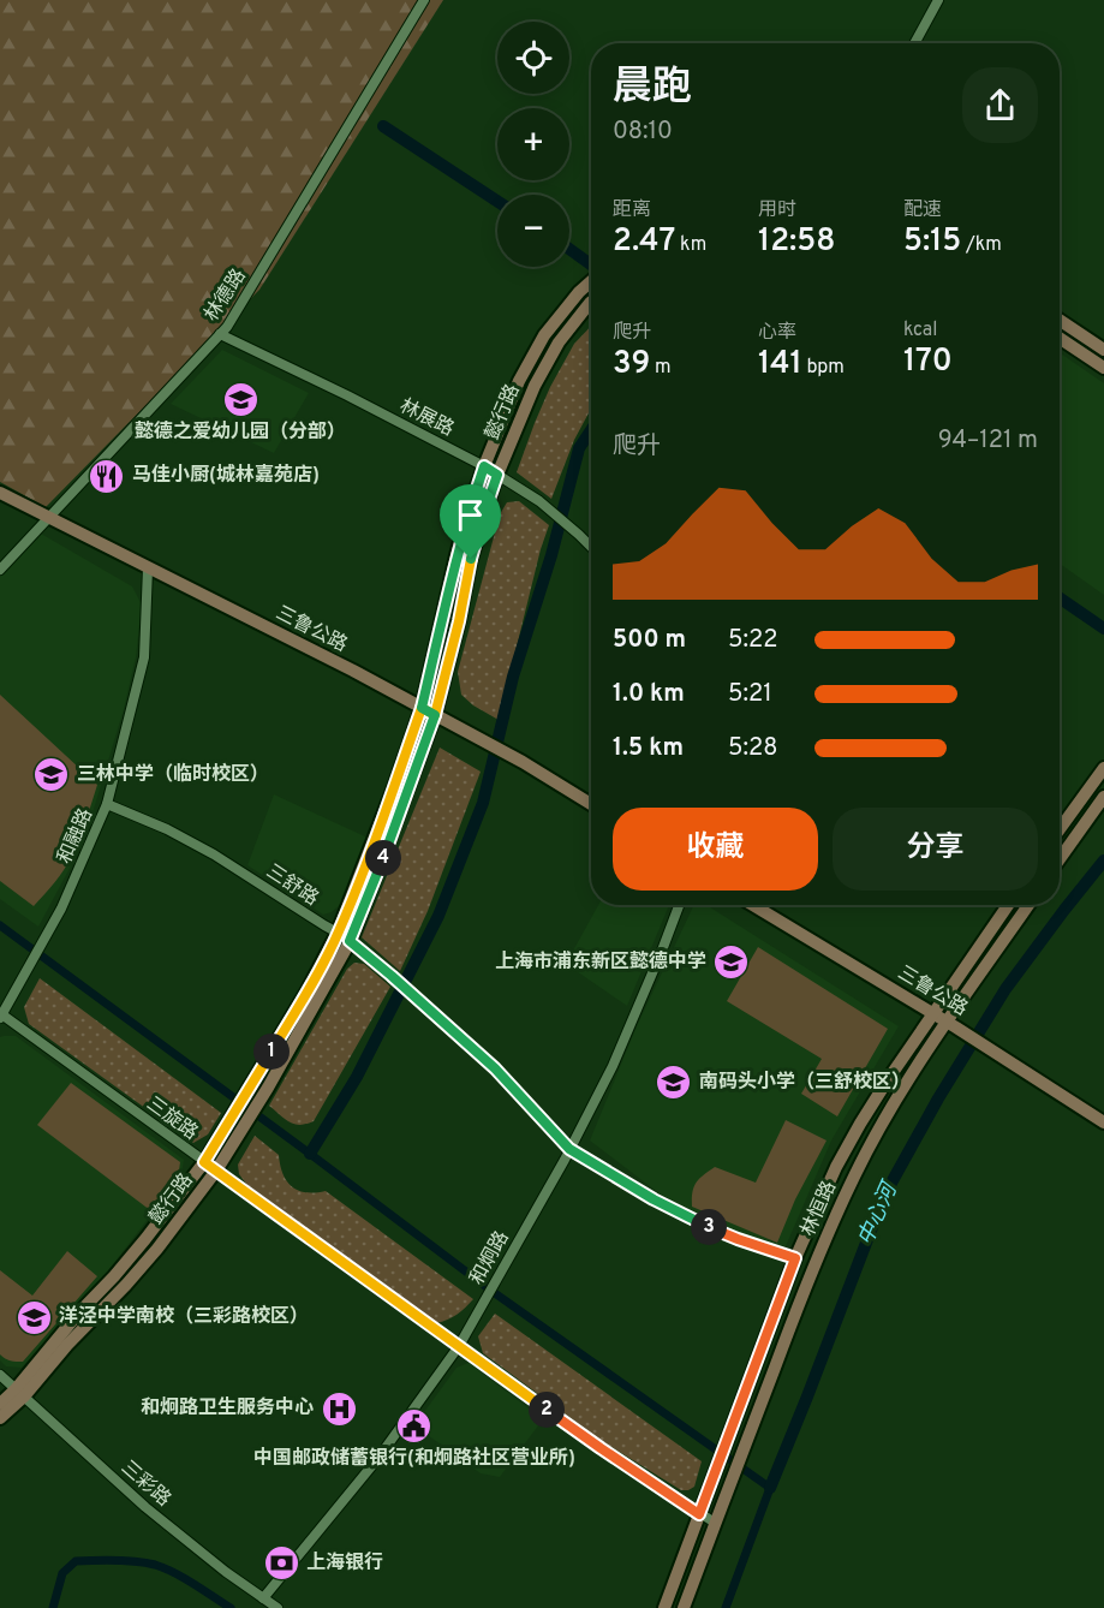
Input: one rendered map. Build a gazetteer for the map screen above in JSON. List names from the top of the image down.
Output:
{
  "streets": {
    "main road": ["懿行路", "三鲁公路", "林恒路"],
    "street": [
      "林德路",
      "林展路",
      "和融路",
      "三舒路",
      "三旋路",
      "和炯路",
      "三彩路"
    ]
  },
  "crossings": [
    ["林德路", "林展路"],
    ["林德路", "三鲁公路"],
    ["懿行路", "林展路"],
    ["懿行路", "三鲁公路"],
    ["懿行路", "三舒路"],
    ["懿行路", "三旋路"],
    ["懿行路", "三彩路"],
    ["三鲁公路", "和融路"],
    ["三鲁公路", "林恒路"],
    ["和融路", "三舒路"],
    ["和融路", "三旋路"],
    ["三舒路", "林恒路"],
    ["三舒路", "和炯路"],
    ["三旋路", "林恒路"],
    ["三旋路", "和炯路"],
    ["和炯路", "三彩路"]
  ],
  "water": ["中心河"],
  "places": {
    "school or university": [
      "懿德之爱幼儿园（分部）",
      "三林中学（临时校区）",
      "上海市浦东新区懿德中学",
      "南码头小学（三舒校区）",
      "洋泾中学南校（三彩路校区）"
    ],
    "restaurant": ["马佳小厨(城林嘉苑店)"],
    "hospital": ["和炯路卫生服务中心"],
    "public building": ["中国邮政储蓄银行(和炯路社区营业所)"],
    "bank": ["上海银行"]
  },
  "page": {
    "map_buttons": ["+", "−"],
    "heading": ["晨跑", "08:10"],
    "stats": [
      ["距离", "2.47 km"],
      ["用时", "12:58"],
      ["配速", "5:15 /km"],
      ["爬升", "39 m"],
      ["心率", "141 bpm"],
      ["kcal", "170"]
    ],
    "chart": ["爬升", "94–121 m"],
    "list": [
      {
        "name": "500 m",
        "note": "5:22"
      },
      {
        "name": "1.0 km",
        "note": "5:21"
      },
      {
        "name": "1.5 km",
        "note": "5:28"
      }
    ],
    "buttons": ["收藏", "分享"],
    "pins": [
      "4",
      "1",
      "3",
      "2"
    ]
  }
}
